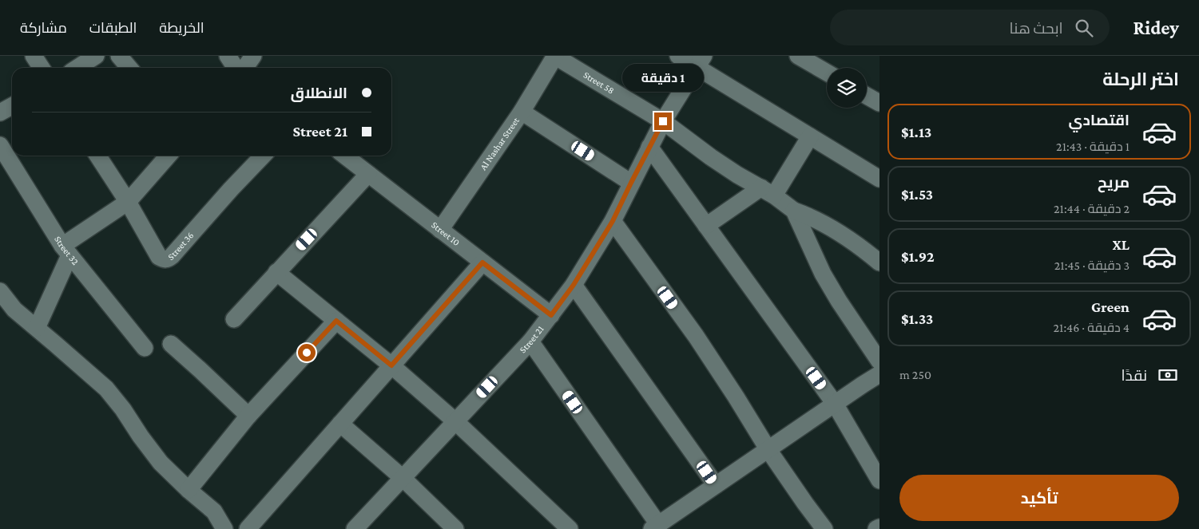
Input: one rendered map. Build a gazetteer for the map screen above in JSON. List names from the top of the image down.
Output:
{
  "streets": {
    "street": [
      "Street 58",
      "Al Nashar Street",
      "Street 10",
      "Street 36",
      "Street 32",
      "Street 21"
    ]
  },
  "crossings": [
    ["Street 58", "Al Nashar Street"],
    ["Street 58", "Street 21"],
    ["Al Nashar Street", "Street 10"],
    ["Street 10", "Street 21"]
  ],
  "page": {
    "header": "Ridey",
    "search": "ابحث هنا",
    "nav": ["الخريطة", "الطبقات", "مشاركة"],
    "heading": "اختر الرحلة",
    "bubble": "1 دقيقة",
    "banner": ["الانطلاق", "Street 21"],
    "list": [
      {
        "name": "اقتصادي",
        "note": "1 دقيقة · 21:43",
        "value": "$1.13"
      },
      {
        "name": "مريح",
        "note": "2 دقيقة · 21:44",
        "value": "$1.53"
      },
      {
        "name": "XL",
        "note": "3 دقيقة · 21:45",
        "value": "$1.92"
      },
      {
        "name": "Green",
        "note": "4 دقيقة · 21:46",
        "value": "$1.33"
      }
    ],
    "pay": ["نقدًا", "250 m"],
    "buttons": "تأكيد"
  }
}
